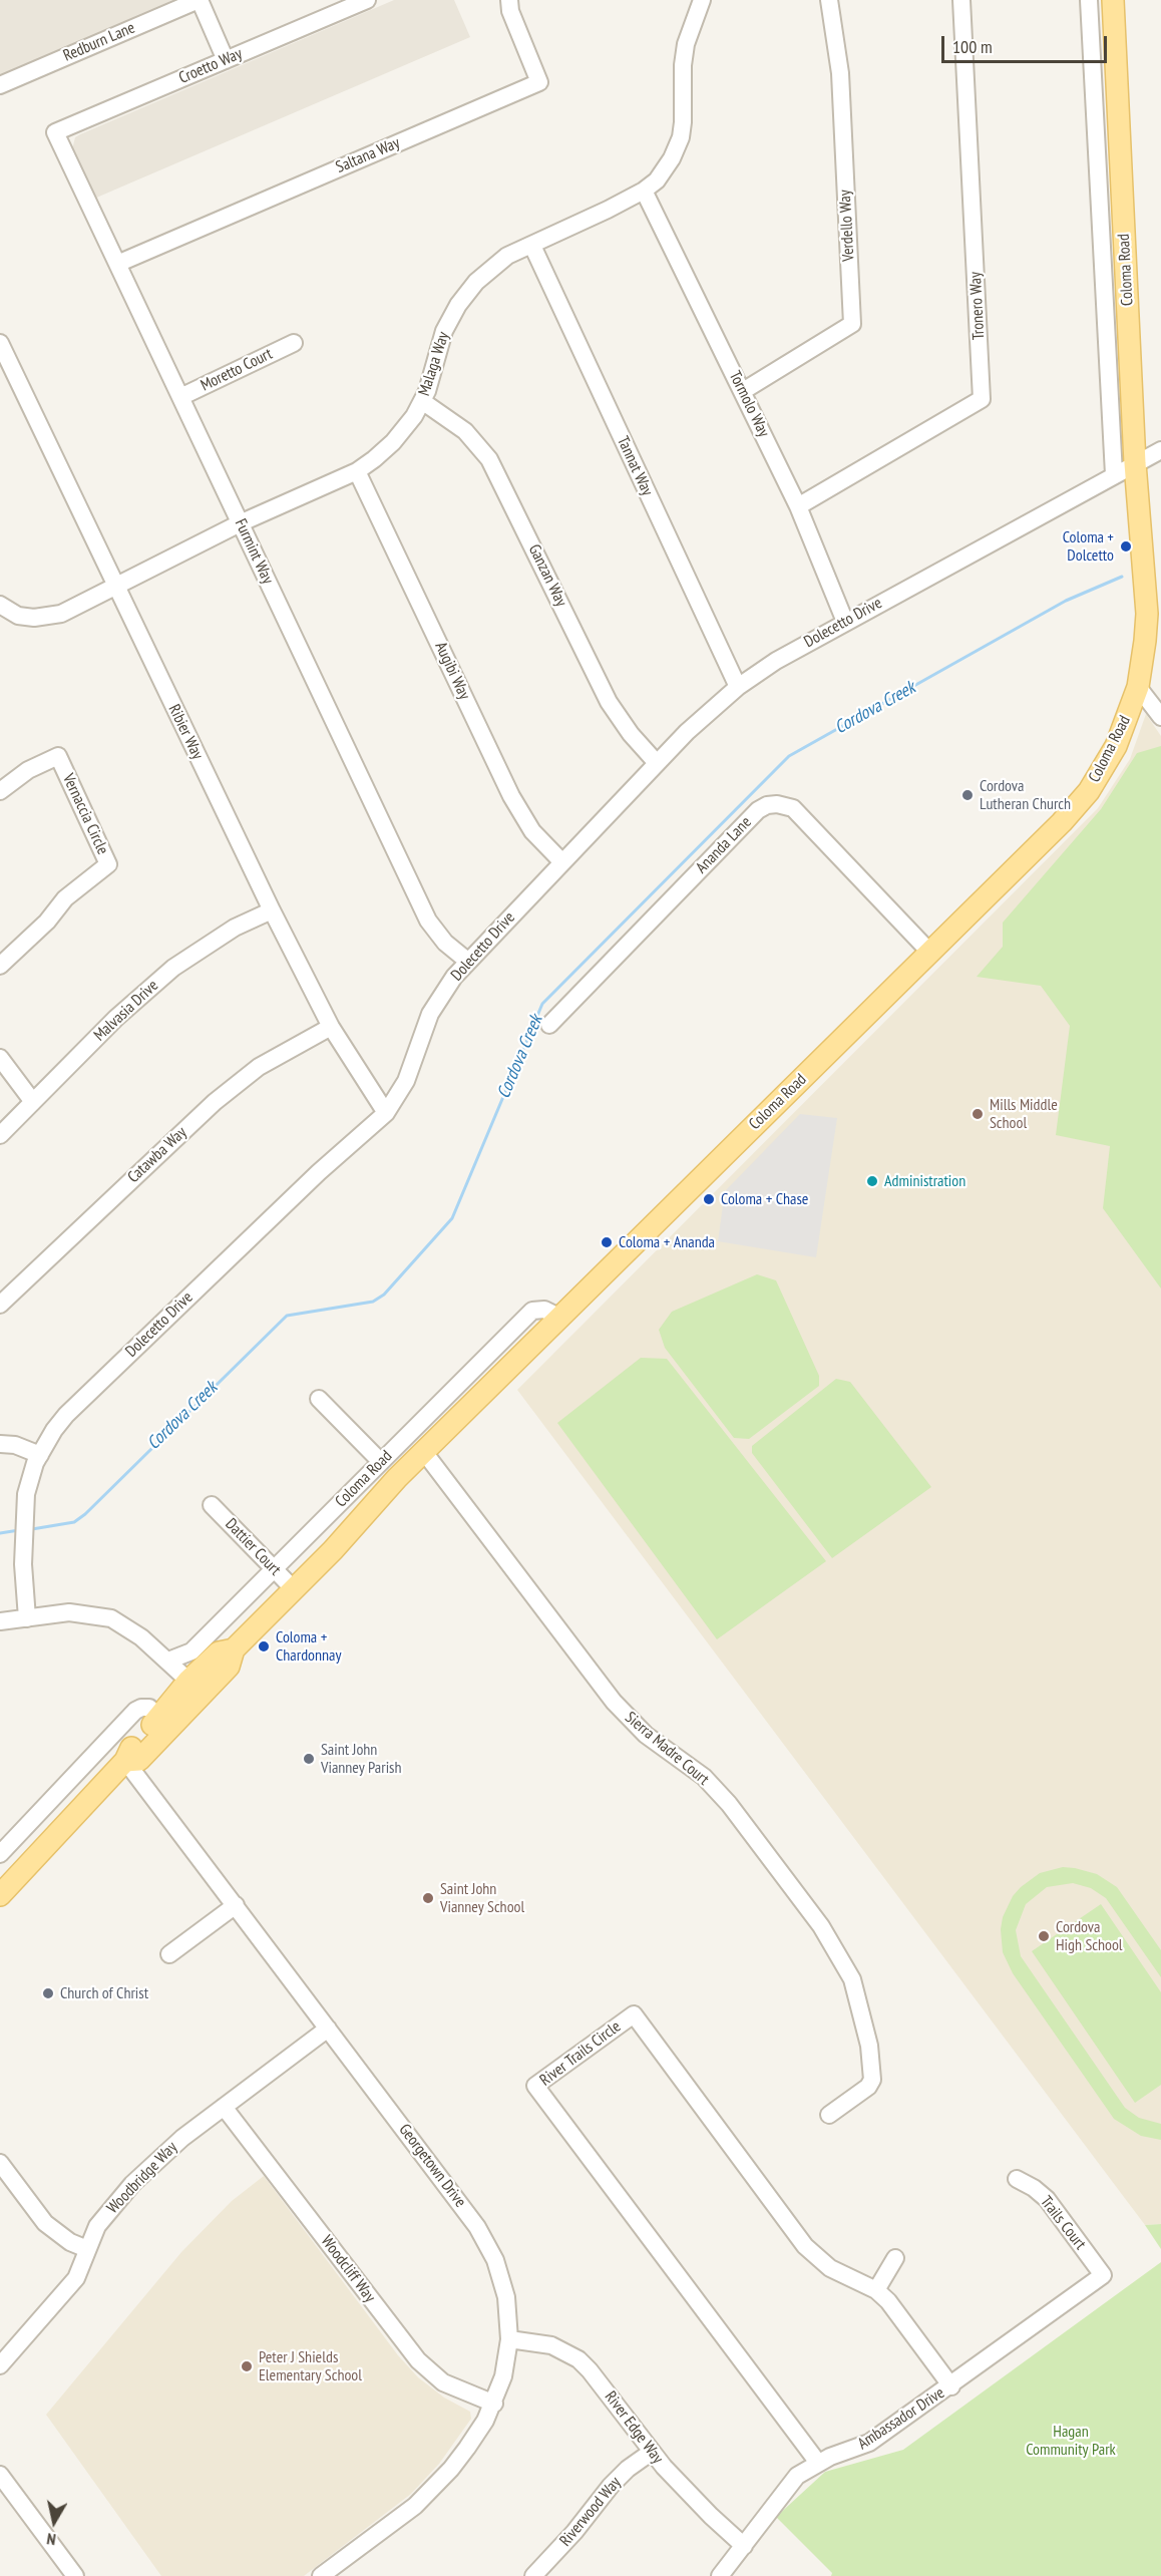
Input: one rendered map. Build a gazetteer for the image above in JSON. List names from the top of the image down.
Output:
{
  "streets": {
    "main road": ["Coloma Road"],
    "street": [
      "Redburn Lane",
      "Croetto Way",
      "Saltana Way",
      "Verdello Way",
      "Tronero Way",
      "Malaga Way",
      "Moretto Court",
      "Tormolo Way",
      "Tannat Way",
      "Furmint Way",
      "Ganzan Way",
      "Dolecetto Drive",
      "Augibi Way",
      "Ribier Way",
      "Vernaccia Circle",
      "Ananda Lane",
      "Malvasia Drive",
      "Catawba Way",
      "Dattier Court",
      "Sierra Madre Court",
      "River Trails Circle",
      "Georgetown Drive",
      "Woodbridge Way",
      "Trails Court",
      "Woodcliff Way",
      "Ambassador Drive",
      "River Edge Way",
      "Riverwood Way"
    ]
  },
  "crossings": [
    ["Croetto Way", "Furmint Way"],
    ["Saltana Way", "Furmint Way"],
    ["Verdello Way", "Tormolo Way"],
    ["Coloma Road", "Dolecetto Drive"],
    ["Coloma Road", "Ananda Lane"],
    ["Coloma Road", "Dattier Court"],
    ["Coloma Road", "Sierra Madre Court"],
    ["Coloma Road", "Georgetown Drive"],
    ["Tronero Way", "Tormolo Way"],
    ["Malaga Way", "Tormolo Way"],
    ["Malaga Way", "Tannat Way"],
    ["Malaga Way", "Furmint Way"],
    ["Malaga Way", "Ganzan Way"],
    ["Malaga Way", "Augibi Way"],
    ["Malaga Way", "Ribier Way"],
    ["Moretto Court", "Furmint Way"],
    ["Tormolo Way", "Dolecetto Drive"],
    ["Tannat Way", "Dolecetto Drive"],
    ["Furmint Way", "Dolecetto Drive"],
    ["Ganzan Way", "Dolecetto Drive"],
    ["Dolecetto Drive", "Augibi Way"],
    ["Dolecetto Drive", "Ribier Way"],
    ["Ribier Way", "Malvasia Drive"],
    ["Ribier Way", "Catawba Way"],
    ["River Trails Circle", "Ambassador Drive"],
    ["Georgetown Drive", "Woodbridge Way"],
    ["Georgetown Drive", "Woodcliff Way"],
    ["Georgetown Drive", "River Edge Way"],
    ["Woodbridge Way", "Woodcliff Way"],
    ["Trails Court", "Ambassador Drive"],
    ["Ambassador Drive", "River Edge Way"],
    ["River Edge Way", "Riverwood Way"]
  ],
  "water": ["Cordova Creek"],
  "parks": ["Hagan Community Park"],
  "places": [
    "Coloma + Dolcetto",
    "Cordova Lutheran Church",
    "Mills Middle School",
    "Administration",
    "Coloma + Chase",
    "Coloma + Ananda",
    "Coloma + Chardonnay",
    "Saint John Vianney Parish",
    "Saint John Vianney School",
    "Cordova High School",
    "Church of Christ",
    "Peter J Shields Elementary School"
  ],
  "scale_bar": "100 m",
  "north": "bottom"
}
